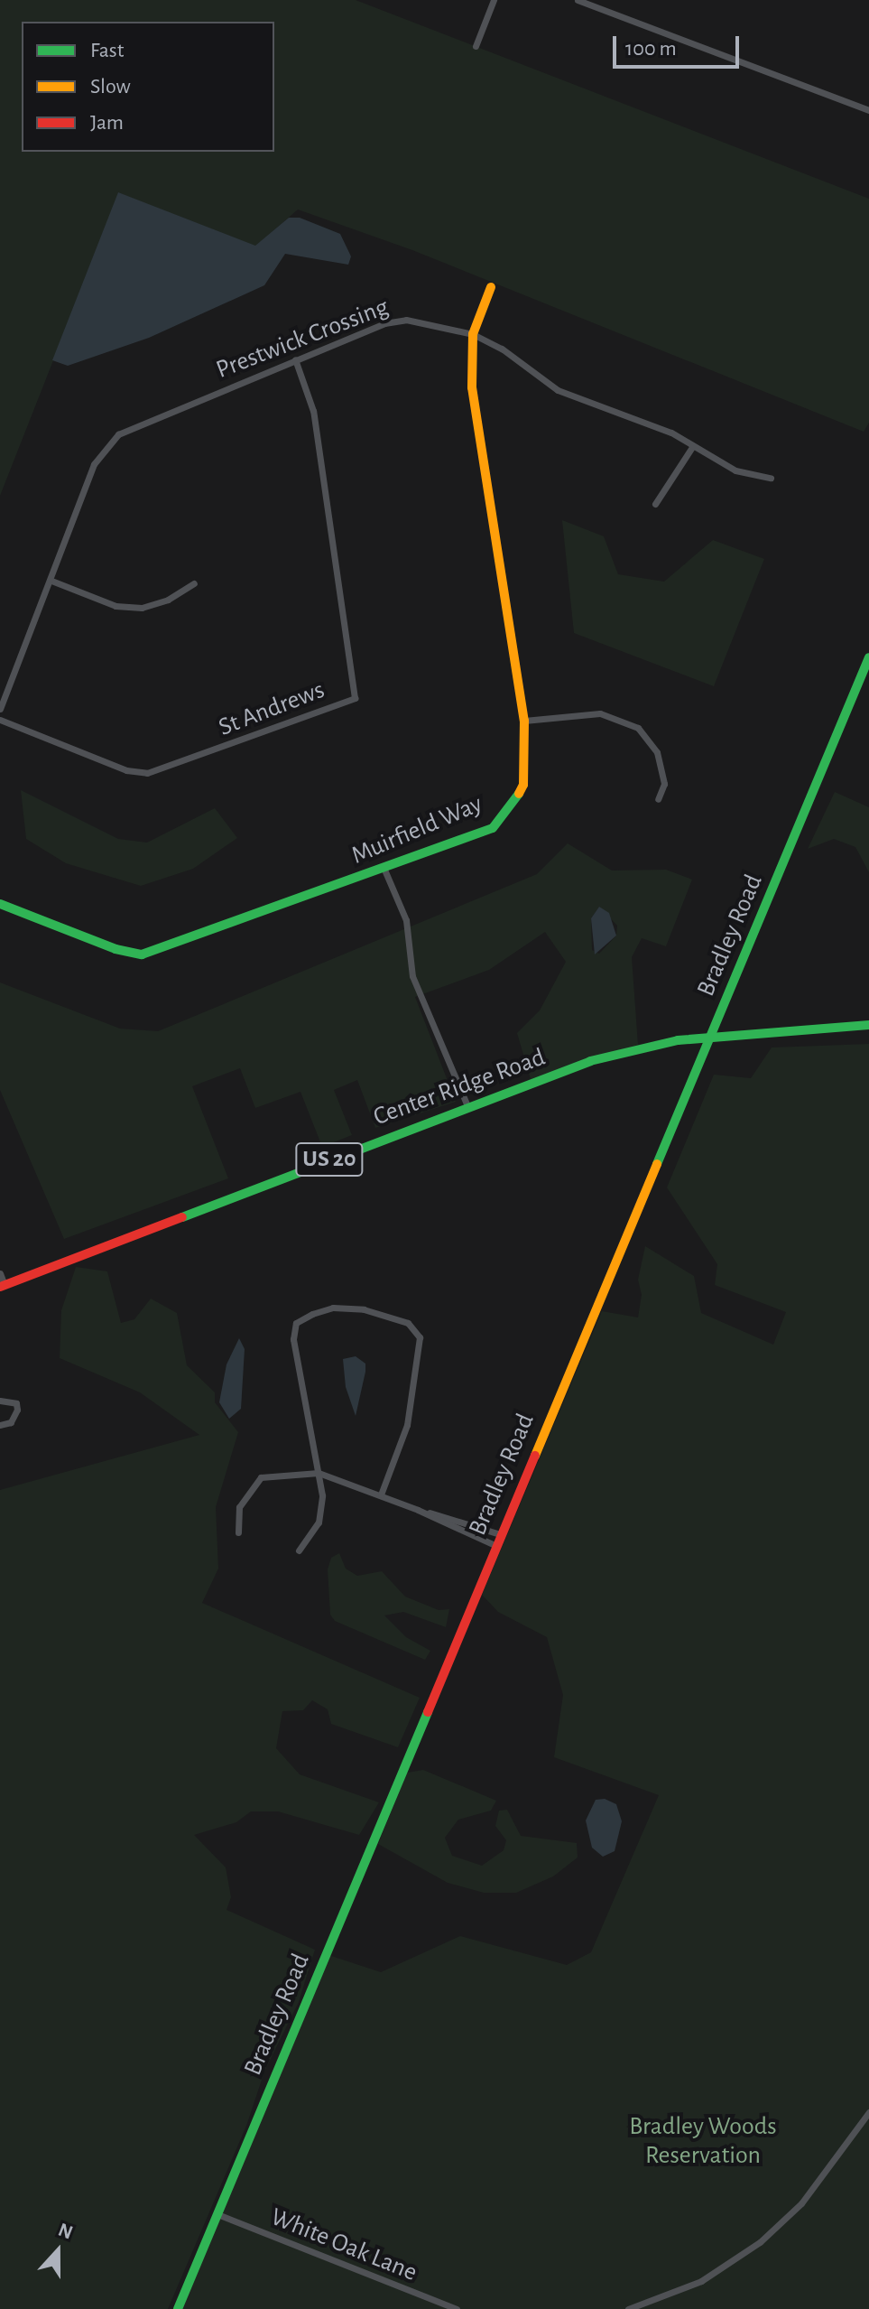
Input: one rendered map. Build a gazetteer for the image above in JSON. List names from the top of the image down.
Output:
{
  "streets": {
    "street": [
      "Prestwick Crossing",
      "St Andrews",
      "Muirfield Way",
      "Bradley Road",
      "Center Ridge Road",
      "US 20",
      "White Oak Lane"
    ]
  },
  "crossings": [
    ["Prestwick Crossing", "St Andrews"],
    ["Prestwick Crossing", "Muirfield Way"],
    ["Bradley Road", "Center Ridge Road"],
    ["Bradley Road", "White Oak Lane"]
  ],
  "parks": ["Bradley Woods Reservation"],
  "legend": ["Fast", "Slow", "Jam"],
  "scale_bar": "100 m",
  "north": "top"
}
